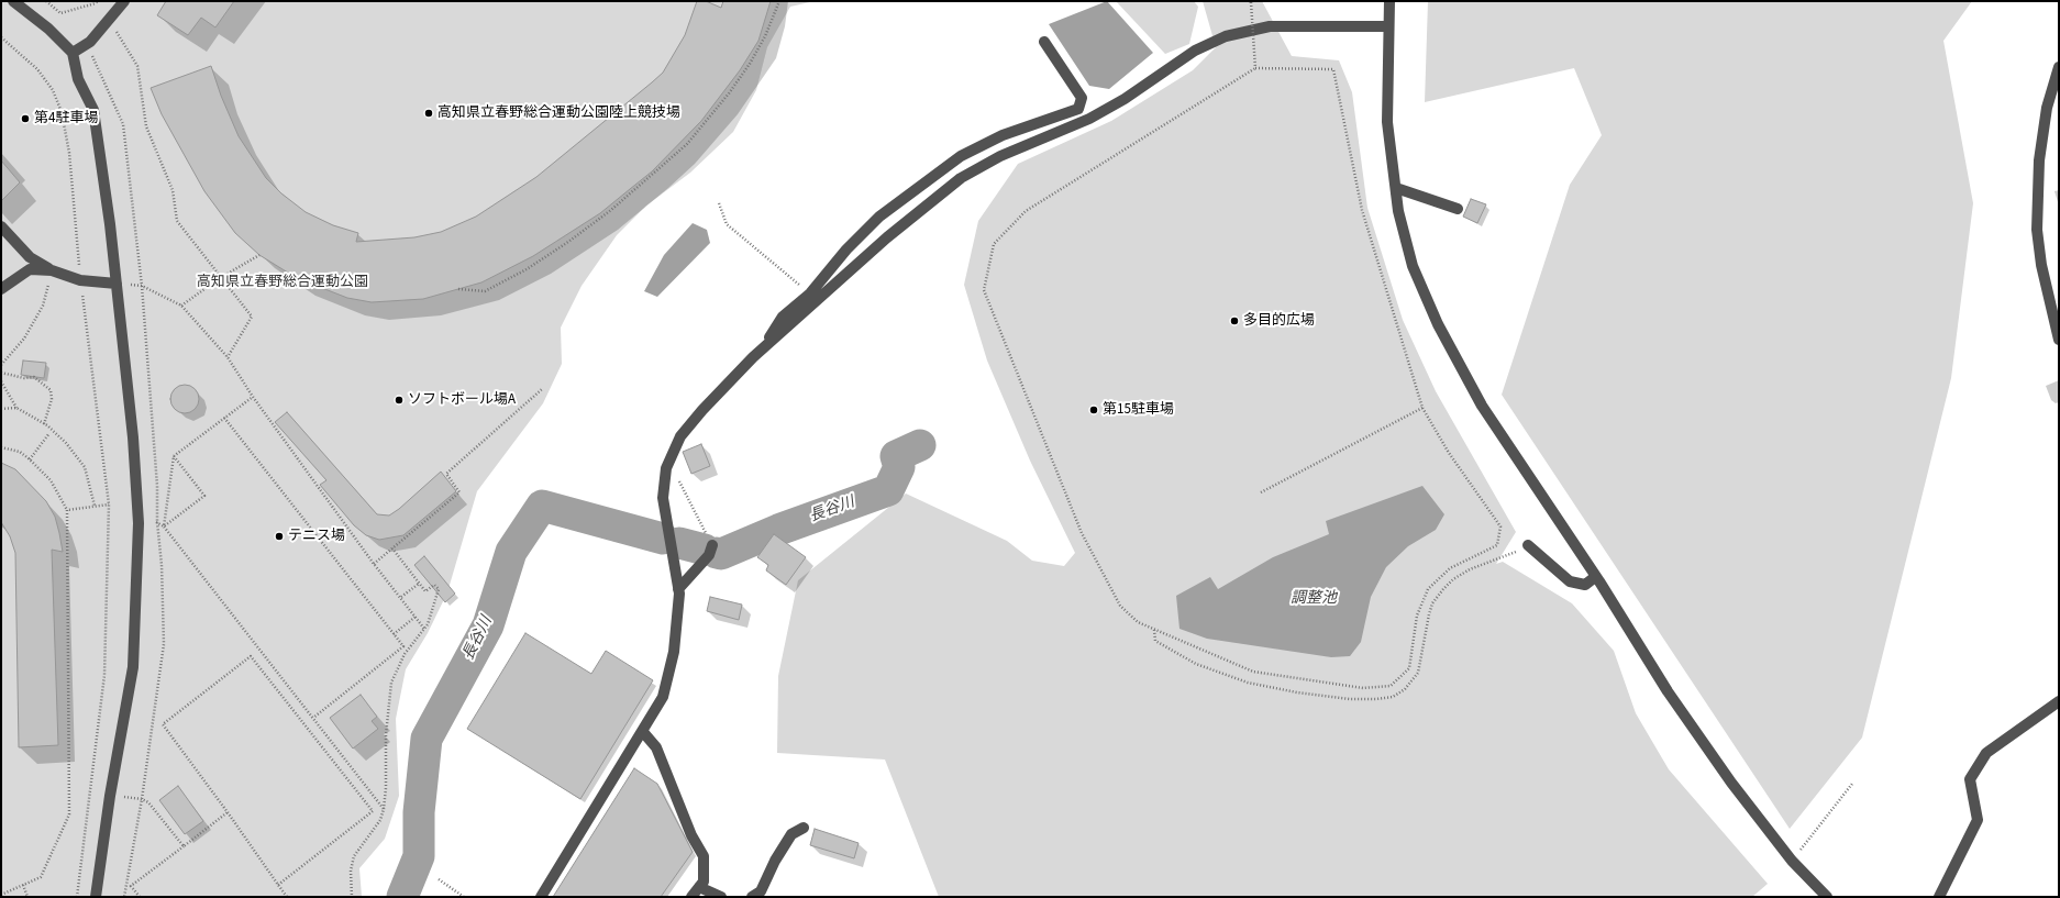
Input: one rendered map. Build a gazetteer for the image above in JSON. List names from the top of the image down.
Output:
{
  "water": ["長谷川", "調整池"],
  "parks": ["高知県立春野総合運動公園"],
  "places": [
    "高知県立春野総合運動公園陸上競技場",
    "第4駐車場",
    "多目的広場",
    "ソフトボール場A",
    "第15駐車場",
    "テニス場"
  ]
}
